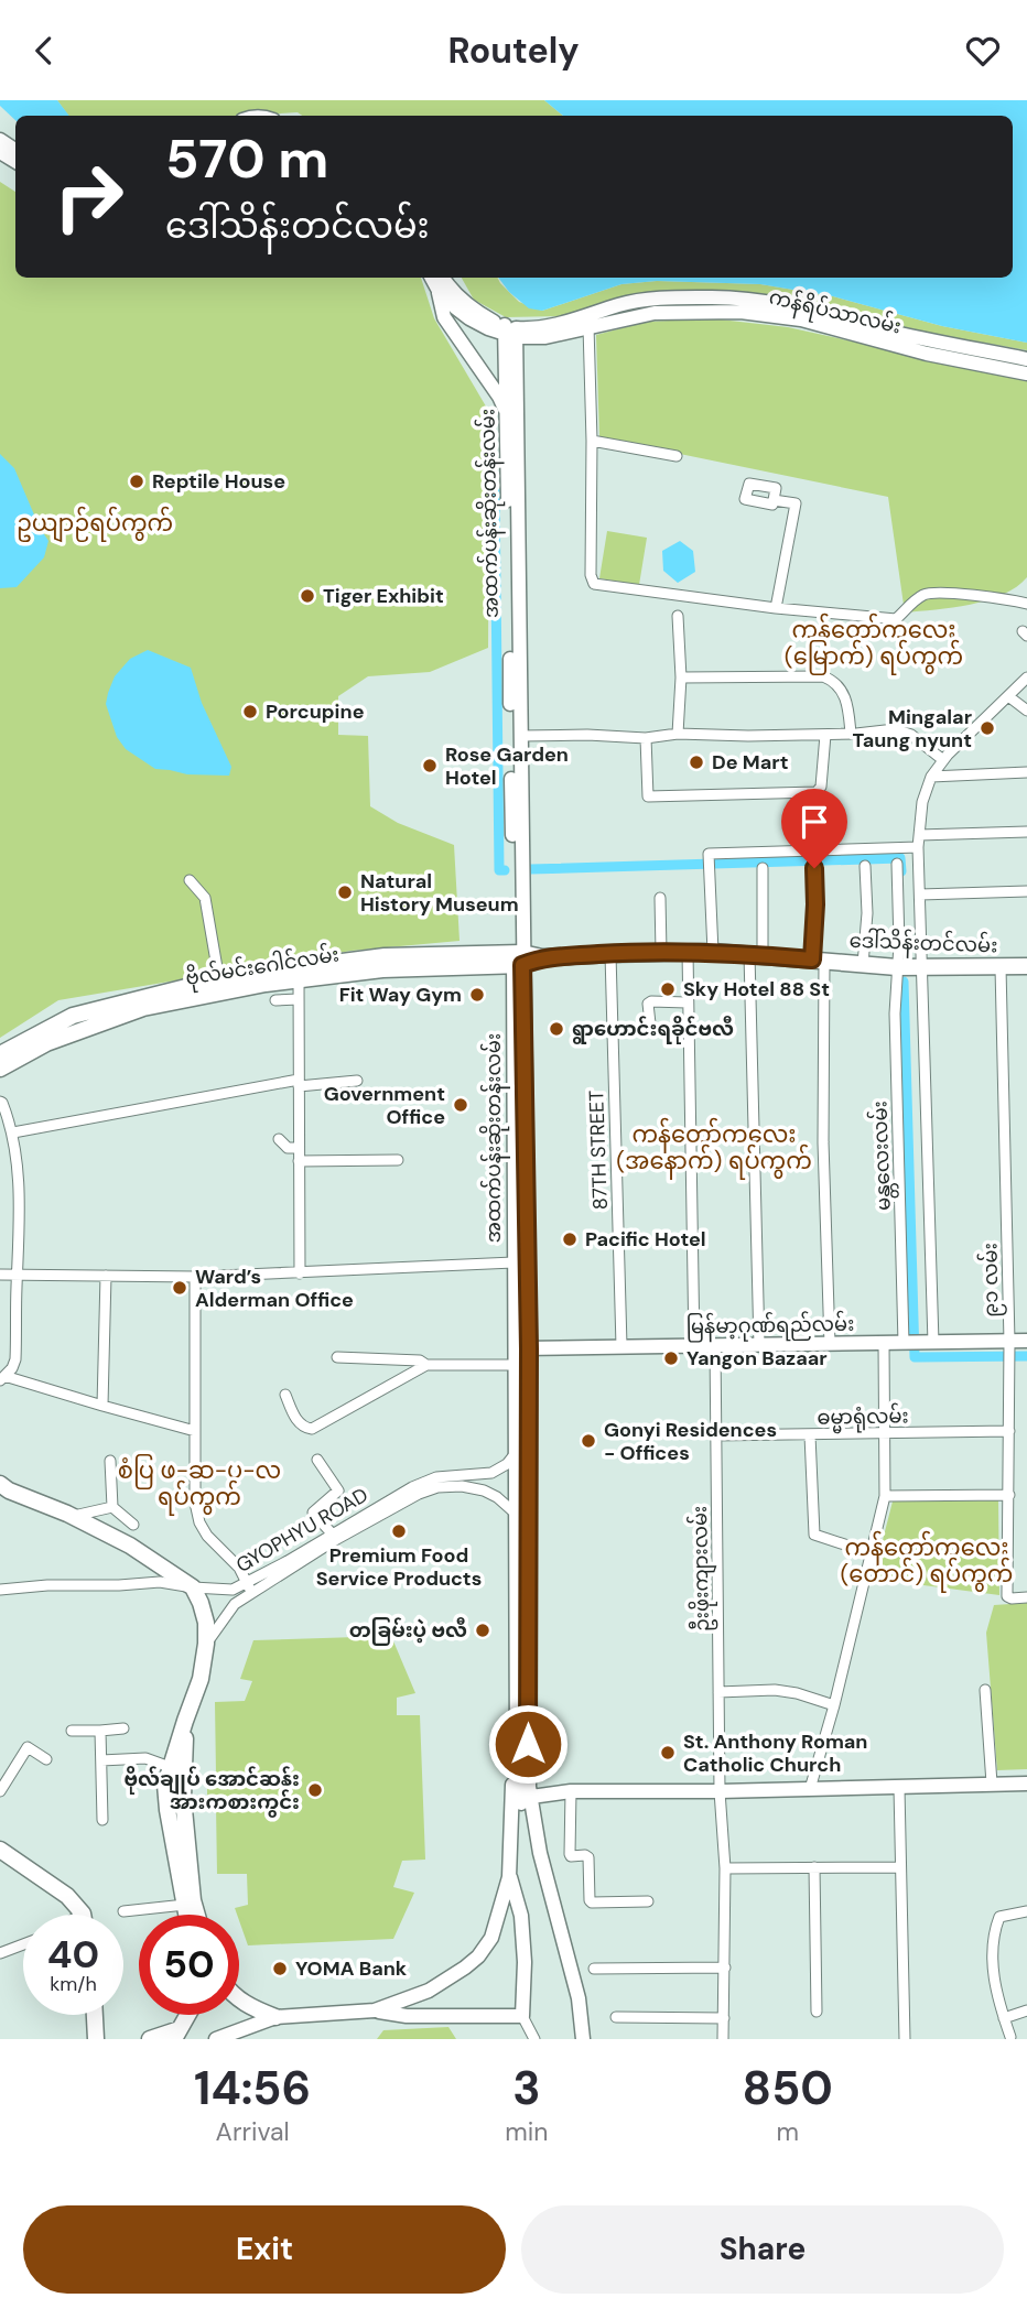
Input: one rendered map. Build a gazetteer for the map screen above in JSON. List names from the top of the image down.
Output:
{
  "streets": {
    "main road": [
      "ကန်ရိပ်သာလမ်း",
      "အထက်ပန်းဆိုးတန်းလမ်း",
      "ဒေါ်သိန်းတင်လမ်း",
      "ဗိုလ်မင်းဂေါင်လမ်း",
      "မြန်မာ့ဂုဏ်ရည်လမ်း"
    ],
    "street": [
      "87TH STREET",
      "မန္တလေးလမ်း",
      "၉၁ လမ်း",
      "ဓမ္မာရုံလမ်း",
      "GYOPHYU ROAD",
      "ဦးဖိုးကျားလမ်း"
    ]
  },
  "crossings": [
    ["ကန်ရိပ်သာလမ်း", "အထက်ပန်းဆိုးတန်းလမ်း"],
    ["အထက်ပန်းဆိုးတန်းလမ်း", "ဒေါ်သိန်းတင်လမ်း"],
    ["အထက်ပန်းဆိုးတန်းလမ်း", "ဗိုလ်မင်းဂေါင်လမ်း"],
    ["အထက်ပန်းဆိုးတန်းလမ်း", "မြန်မာ့ဂုဏ်ရည်လမ်း"],
    ["အထက်ပန်းဆိုးတန်းလမ်း", "GYOPHYU ROAD"],
    ["ဒေါ်သိန်းတင်လမ်း", "ဗိုလ်မင်းဂေါင်လမ်း"],
    ["ဒေါ်သိန်းတင်လမ်း", "87TH STREET"],
    ["ဒေါ်သိန်းတင်လမ်း", "မန္တလေးလမ်း"],
    ["ဒေါ်သိန်းတင်လမ်း", "၉၁ လမ်း"],
    ["87TH STREET", "မြန်မာ့ဂုဏ်ရည်လမ်း"],
    ["မန္တလေးလမ်း", "မြန်မာ့ဂုဏ်ရည်လမ်း"],
    ["၉၁ လမ်း", "မြန်မာ့ဂုဏ်ရည်လမ်း"],
    ["၉၁ လမ်း", "ဓမ္မာရုံလမ်း"],
    ["မြန်မာ့ဂုဏ်ရည်လမ်း", "ဦးဖိုးကျားလမ်း"],
    ["ဓမ္မာရုံလမ်း", "ဦးဖိုးကျားလမ်း"]
  ],
  "districts": [
    "ဥယျာဉ်ရပ်ကွက်",
    "ကန်တော်ကလေး (မြောက်) ရပ်ကွက်",
    "ကန်တော်ကလေး (အနောက်) ရပ်ကွက်",
    "စံပြ ဖ-ဆ-ပ-လ ရပ်ကွက်",
    "ကန်တော်ကလေး (တောင်) ရပ်ကွက်"
  ],
  "places": [
    "Reptile House",
    "Tiger Exhibit",
    "Porcupine",
    "Mingalar Taung nyunt",
    "De Mart",
    "Rose Garden Hotel",
    "Natural History Museum",
    "Sky Hotel 88 St",
    "Fit Way Gym",
    "ရွာဟောင်းရခိုင်ဗလီ",
    "Government Office",
    "Pacific Hotel",
    "Ward’s Alderman Office",
    "Yangon Bazaar",
    "Gonyi Residences - Offices",
    "Premium Food Service Products",
    "တခြမ်းပဲ့ ဗလီ",
    "St. Anthony Roman Catholic Church",
    "ဗိုလ်ချုပ် အောင်ဆန်း အားကစားကွင်း",
    "YOMA Bank"
  ],
  "page": {
    "header": "Routely",
    "turn": ["570 m", "ဒေါ်သိန်းတင်လမ်း"],
    "speed": "40 km/h",
    "limit": "50",
    "eta": [
      "14:56",
      "Arrival",
      "3",
      "min",
      "850",
      "m"
    ],
    "buttons": ["Exit", "Share"]
  }
}
